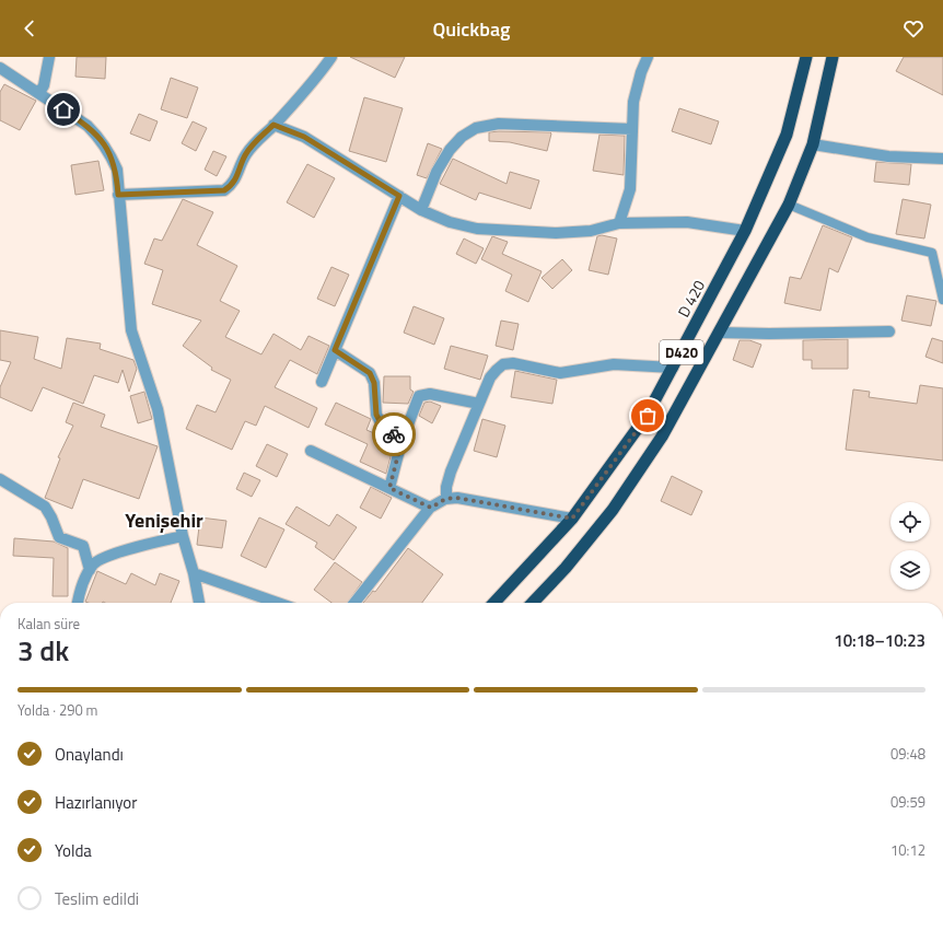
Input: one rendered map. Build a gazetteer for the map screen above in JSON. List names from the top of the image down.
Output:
{
  "streets": {
    "highway": ["D 420", "D420"]
  },
  "districts": ["Yenişehir"],
  "page": {
    "header": "Quickbag",
    "heading": ["3 dk", "Kalan süre", "10:18–10:23"],
    "bar": "Yolda · 290 m",
    "list": [
      ["Onaylandı", "09:48"],
      ["Hazırlanıyor", "09:59"],
      ["Yolda", "10:12"],
      "Teslim edildi"
    ]
  }
}
